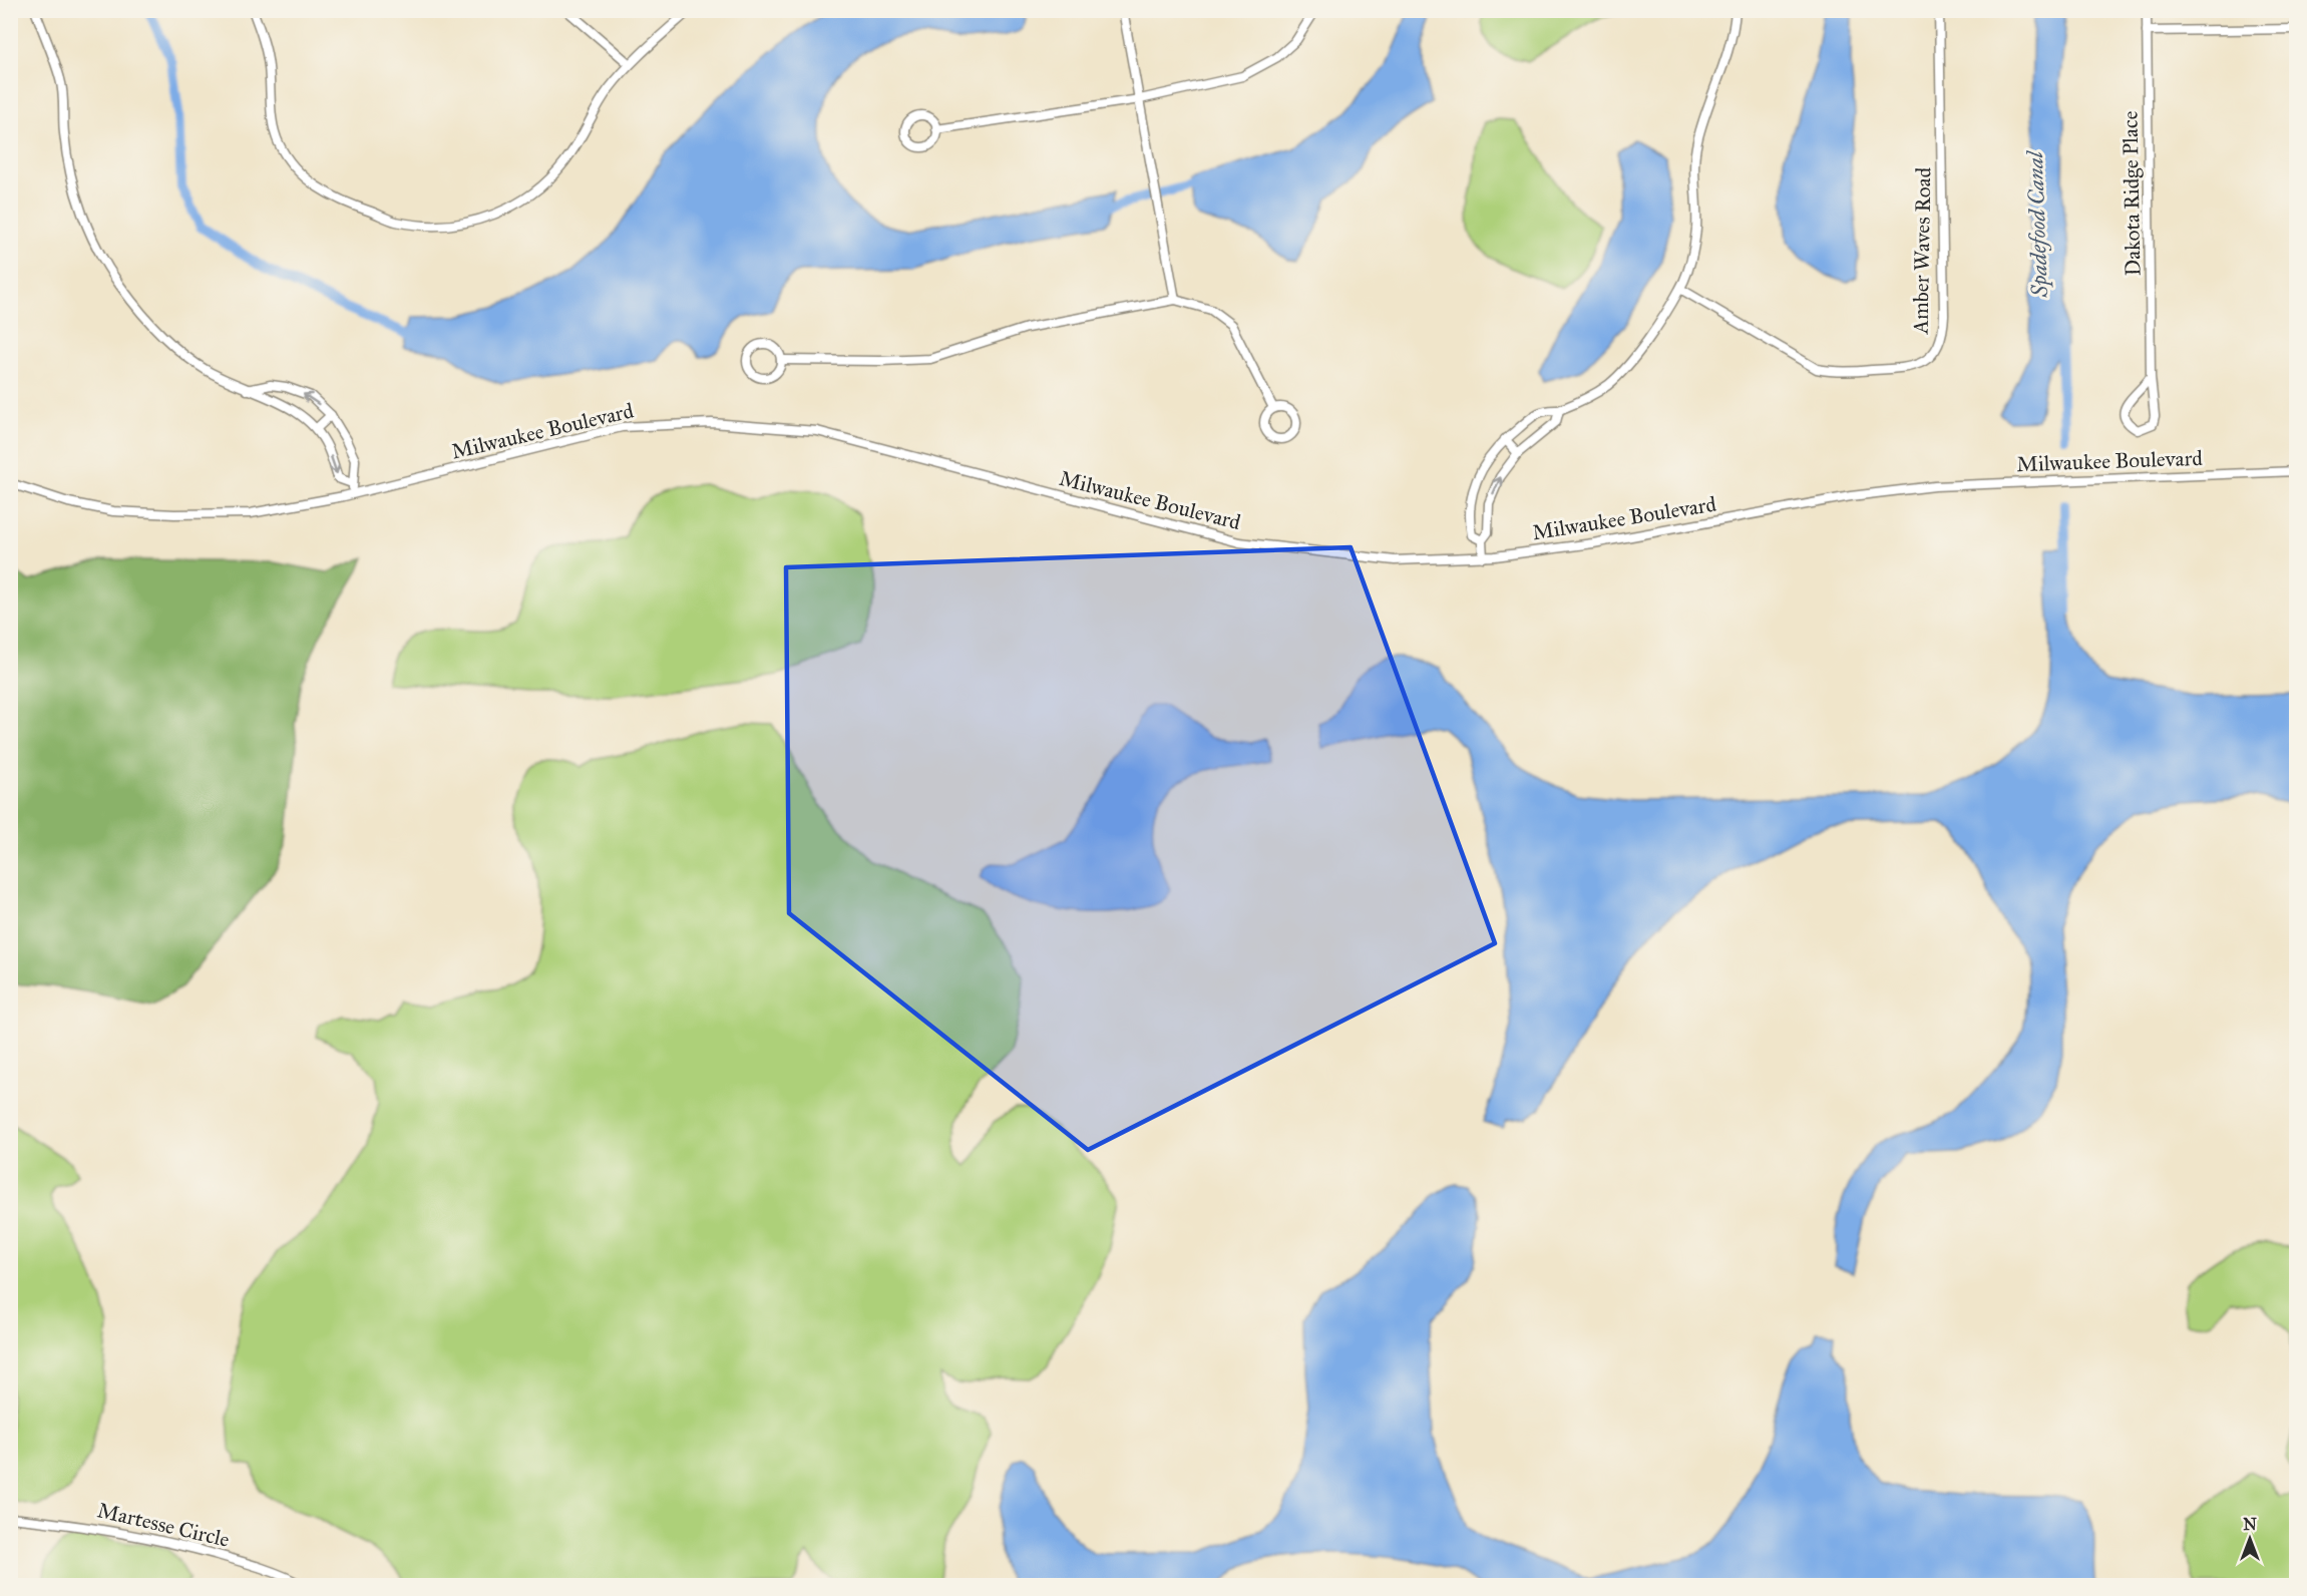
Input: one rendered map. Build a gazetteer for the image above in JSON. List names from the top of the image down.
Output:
{
  "streets": {
    "street": [
      "Dakota Ridge Place",
      "Amber Waves Road",
      "Milwaukee Boulevard",
      "Martesse Circle"
    ]
  },
  "water": ["Spadefood Canal"],
  "north": "top"
}
